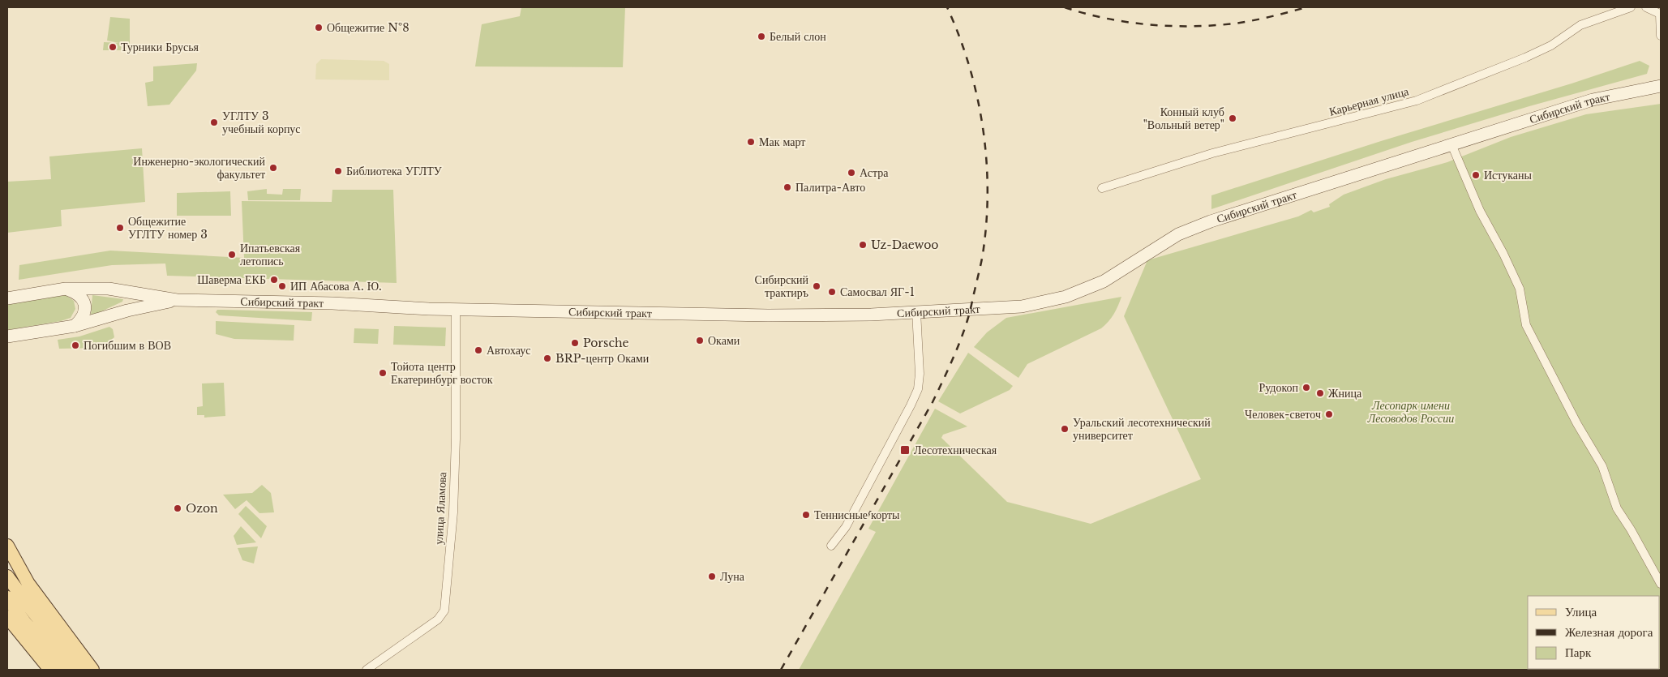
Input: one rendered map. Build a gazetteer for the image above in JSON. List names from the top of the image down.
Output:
{
  "streets": {
    "main road": ["Сибирский тракт"],
    "street": ["Карьерная улица", "улица Яламова"]
  },
  "crossings": [
    ["Сибирский тракт", "улица Яламова"]
  ],
  "parks": ["Лесопарк имени Лесоводов России"],
  "places": {
    "other": [
      "Общежитие №8",
      "Белый слон",
      "Турники Брусья",
      "Конный клуб \"Вольный ветер\"",
      "УГЛТУ 3 учебный корпус",
      "Мак март",
      "Инженерно-экологический факультет",
      "Библиотека УГЛТУ",
      "Астра",
      "Истуканы",
      "Палитра-Авто",
      "Общежитие УГЛТУ номер 3",
      "Uz-Daewoo",
      "Ипатьевская летопись",
      "Шаверма ЕКБ",
      "ИП Абасова А. Ю.",
      "Сибирский трактиръ",
      "Самосвал ЯГ-1",
      "Оками",
      "Porsche",
      "Погибшим в ВОВ",
      "Автохаус",
      "BRP-центр Оками",
      "Тойота центр Екатеринбург восток",
      "Рудокоп",
      "Жница",
      "Человек-светоч",
      "Уральский лесотехнический университет",
      "Ozon",
      "Теннисные корты",
      "Луна"
    ],
    "transit": ["Лесотехническая"]
  },
  "legend": ["Улица", "Железная дорога", "Парк"]
}
